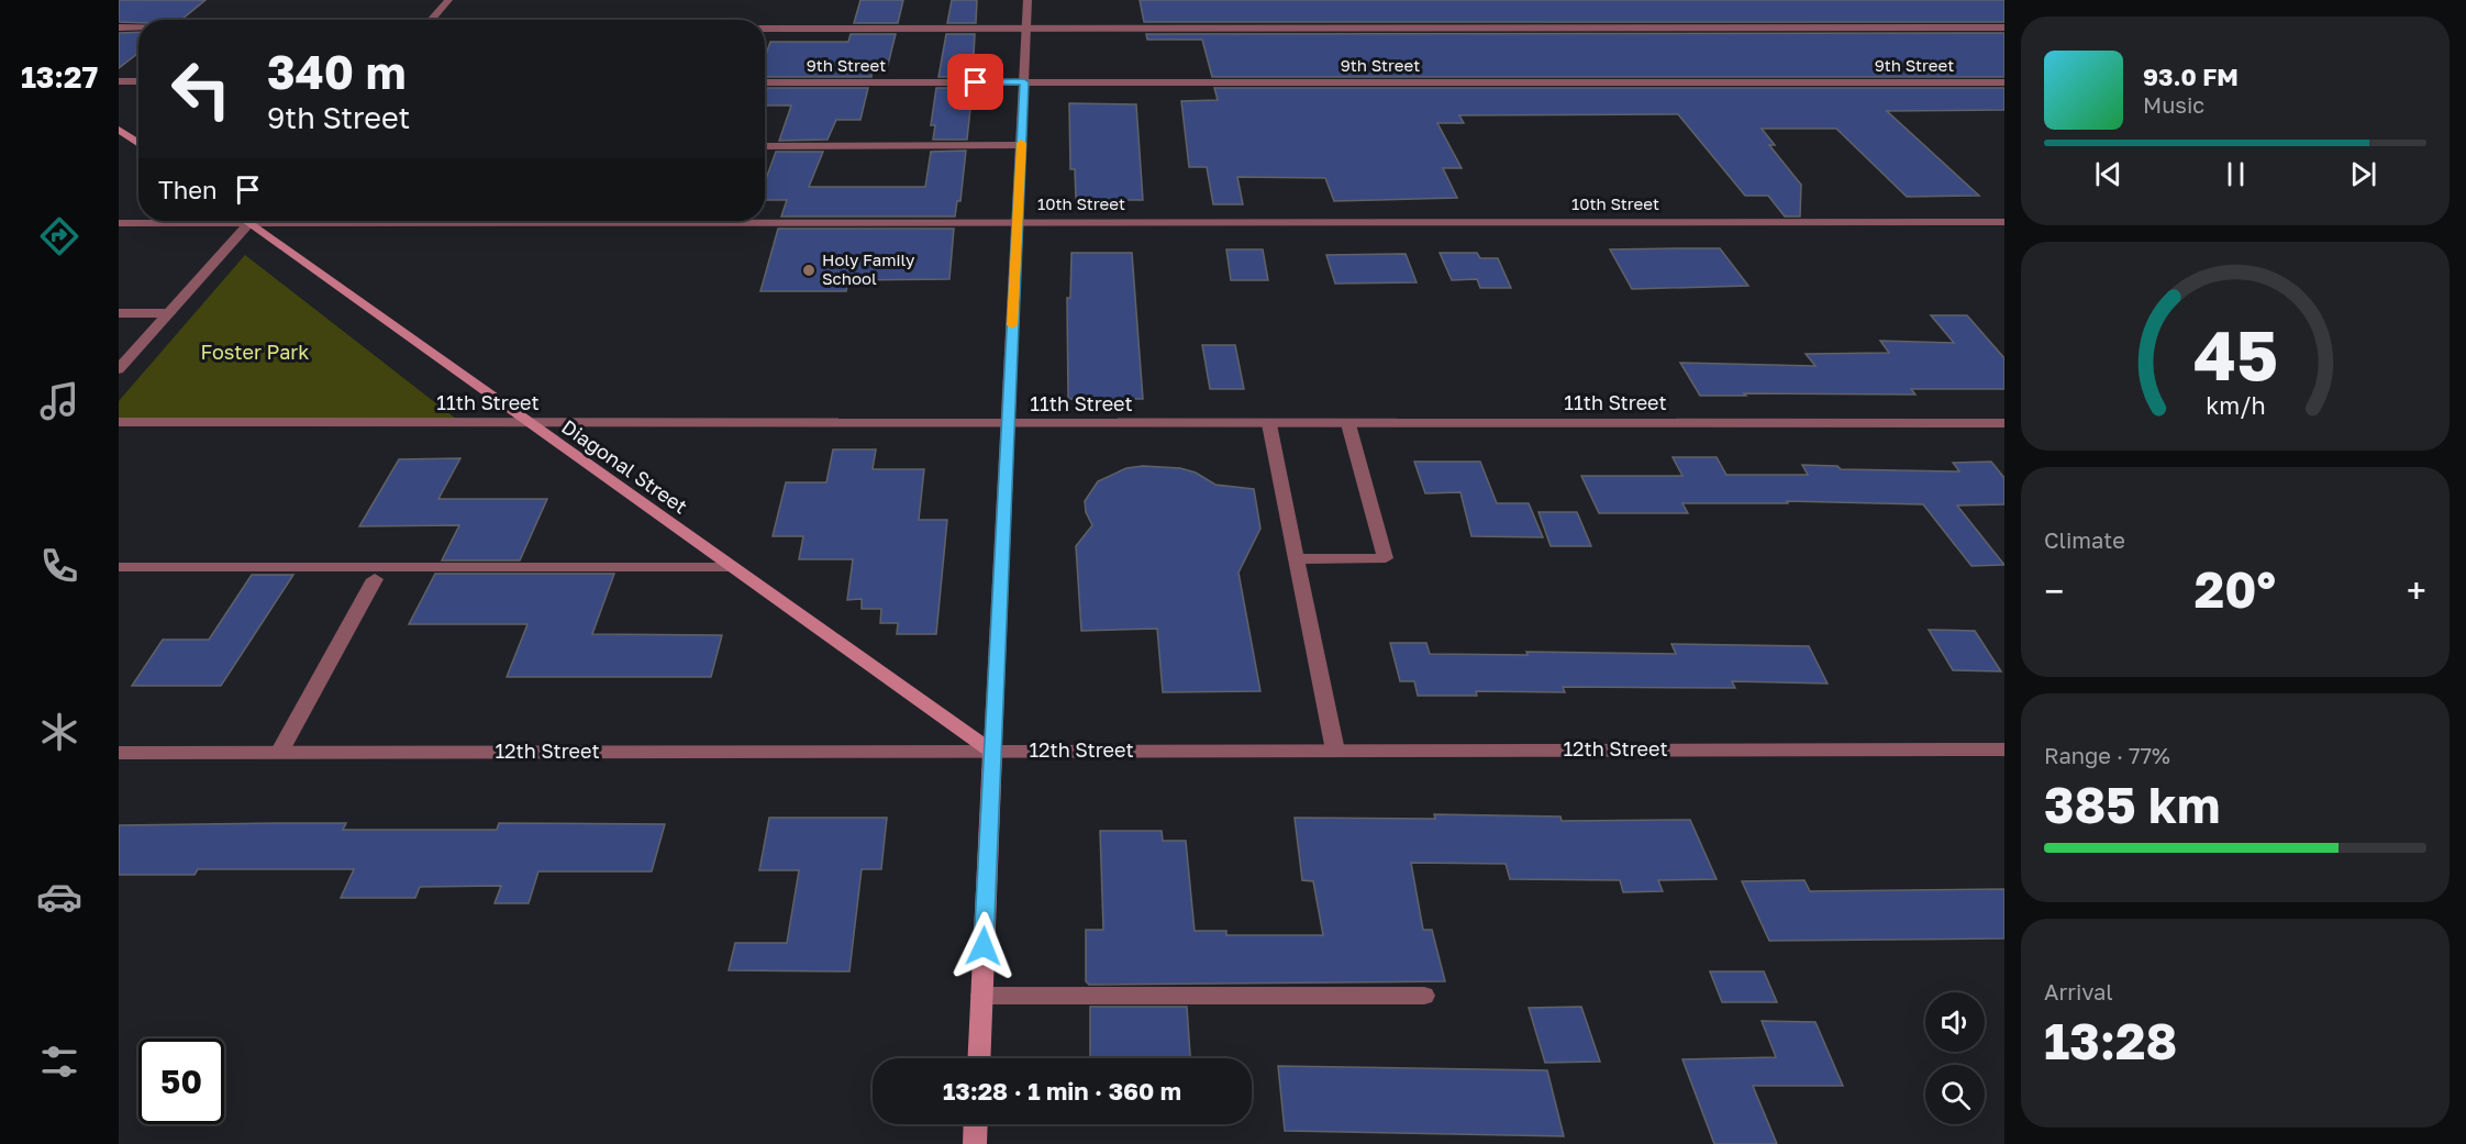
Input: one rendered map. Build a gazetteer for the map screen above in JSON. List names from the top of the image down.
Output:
{
  "streets": {
    "main road": ["Diagonal Street"],
    "street": [
      "9th Street",
      "10th Street",
      "11th Street",
      "12th Street"
    ]
  },
  "crossings": [
    ["11th Street", "Diagonal Street"],
    ["Diagonal Street", "12th Street"]
  ],
  "parks": ["Foster Park"],
  "places": ["Holy Family School"],
  "page": {
    "tabs": "13:27",
    "turn": ["340 m", "9th Street"],
    "song": ["93.0 FM", "Music"],
    "then": "Then",
    "tile": [
      "Climate",
      ["Range · 77%", "385 km"],
      ["Arrival", "13:28"]
    ],
    "heat": ["−", "20°", "+"],
    "limit": "50",
    "trip": "13:28 · 1 min · 360 m",
    "gauge": ["45", "km/h"]
  }
}
